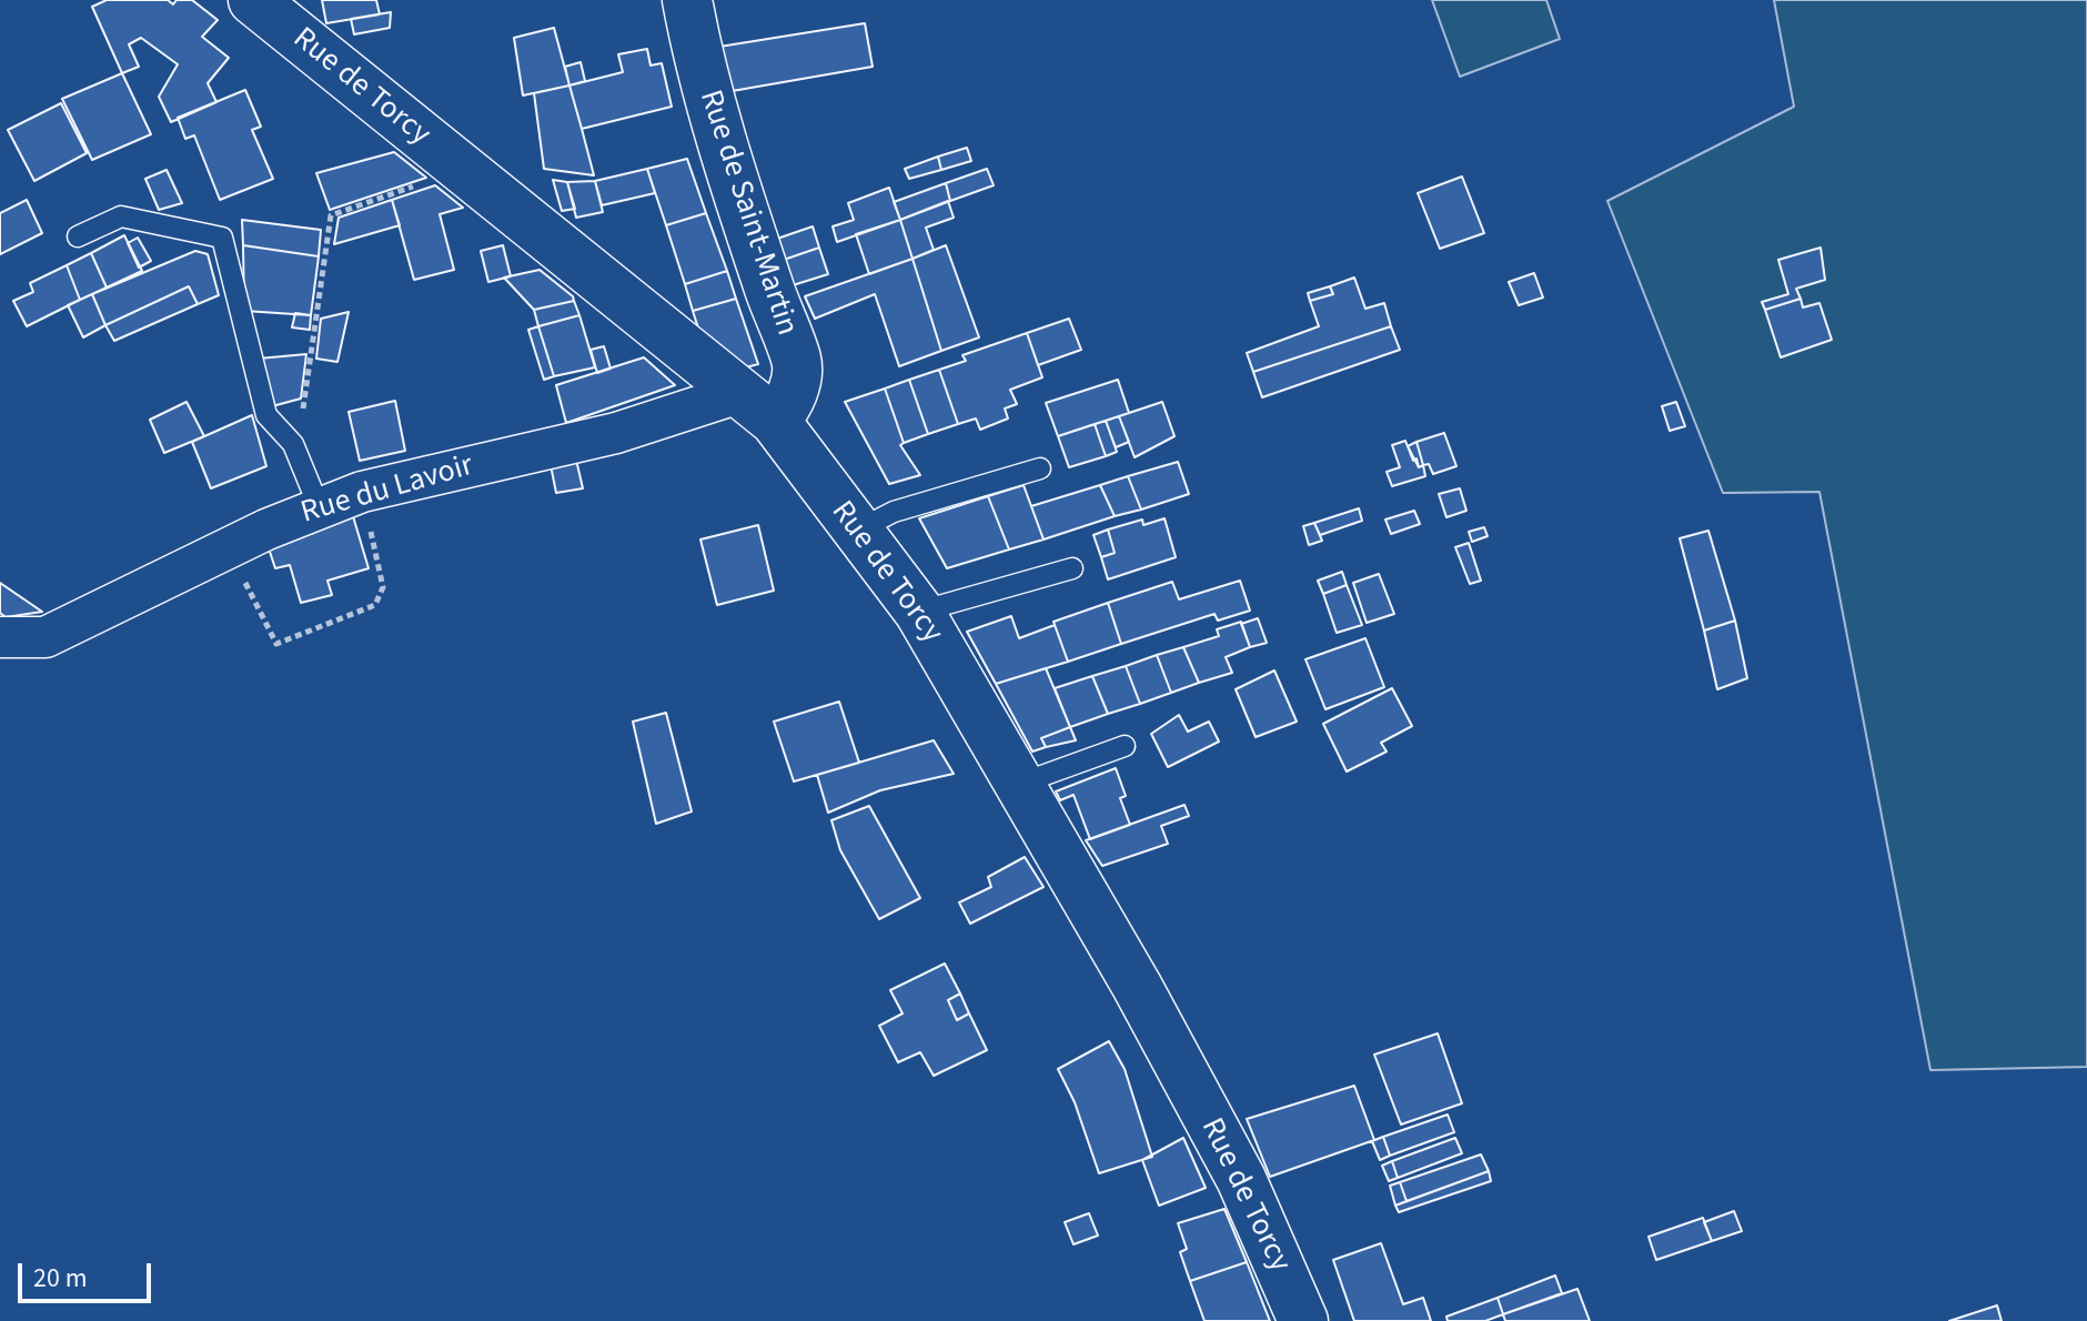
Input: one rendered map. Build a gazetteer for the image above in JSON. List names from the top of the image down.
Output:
{
  "streets": {
    "street": ["Rue de Torcy", "Rue de Saint-Martin", "Rue du Lavoir"]
  },
  "crossings": [
    ["Rue de Torcy", "Rue de Saint-Martin"],
    ["Rue de Torcy", "Rue du Lavoir"],
    ["Rue de Saint-Martin", "Rue du Lavoir"]
  ],
  "scale_bar": "20 m"
}
